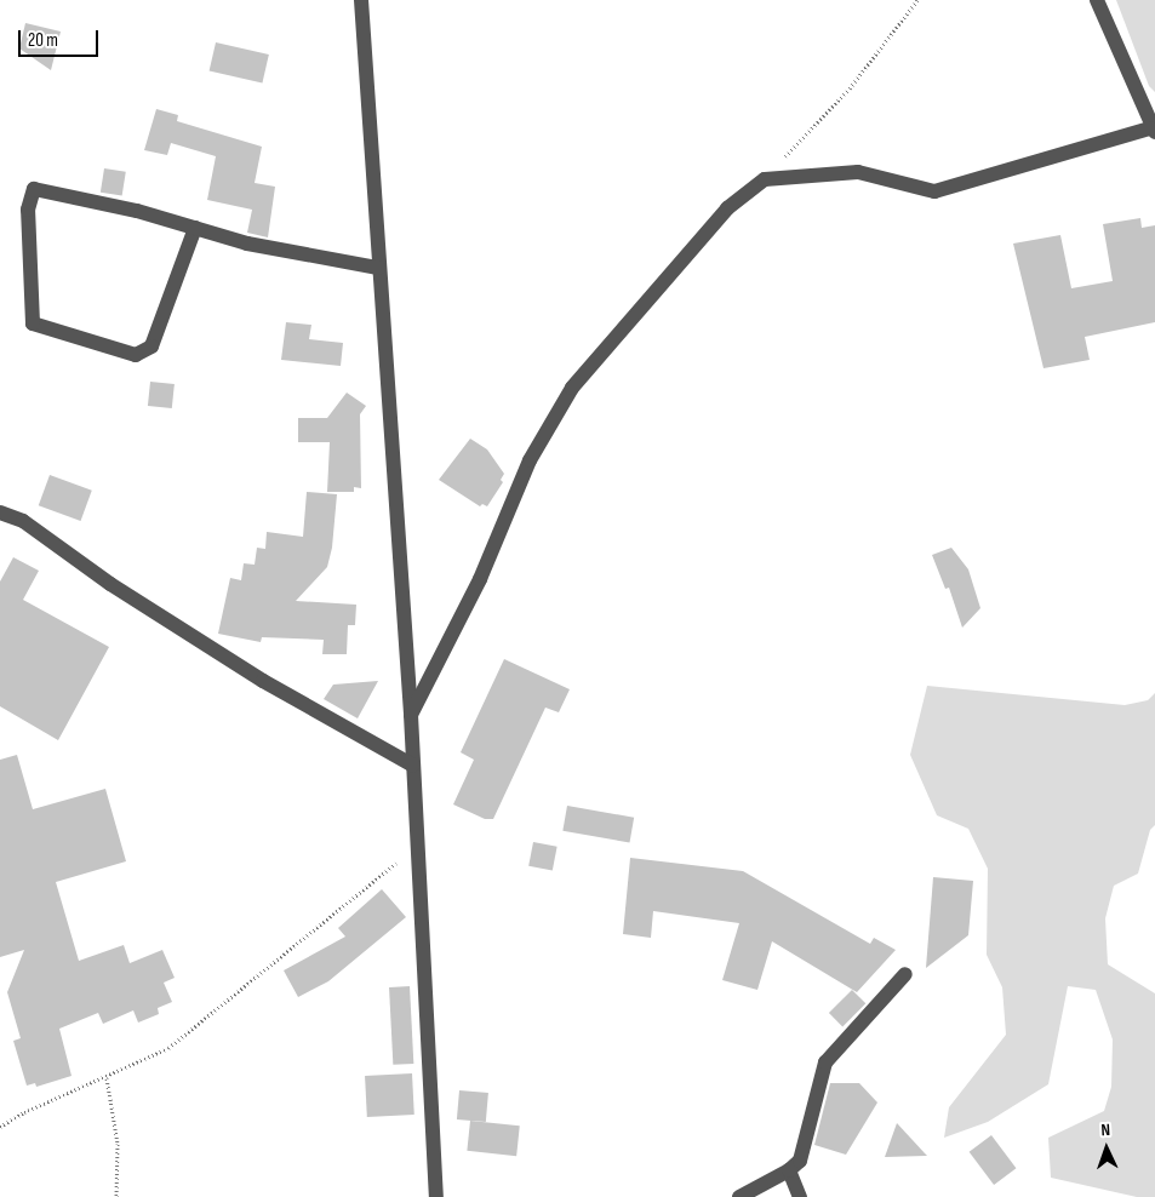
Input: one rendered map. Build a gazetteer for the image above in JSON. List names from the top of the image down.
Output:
{
  "scale_bar": "20 m",
  "north": "top"
}
